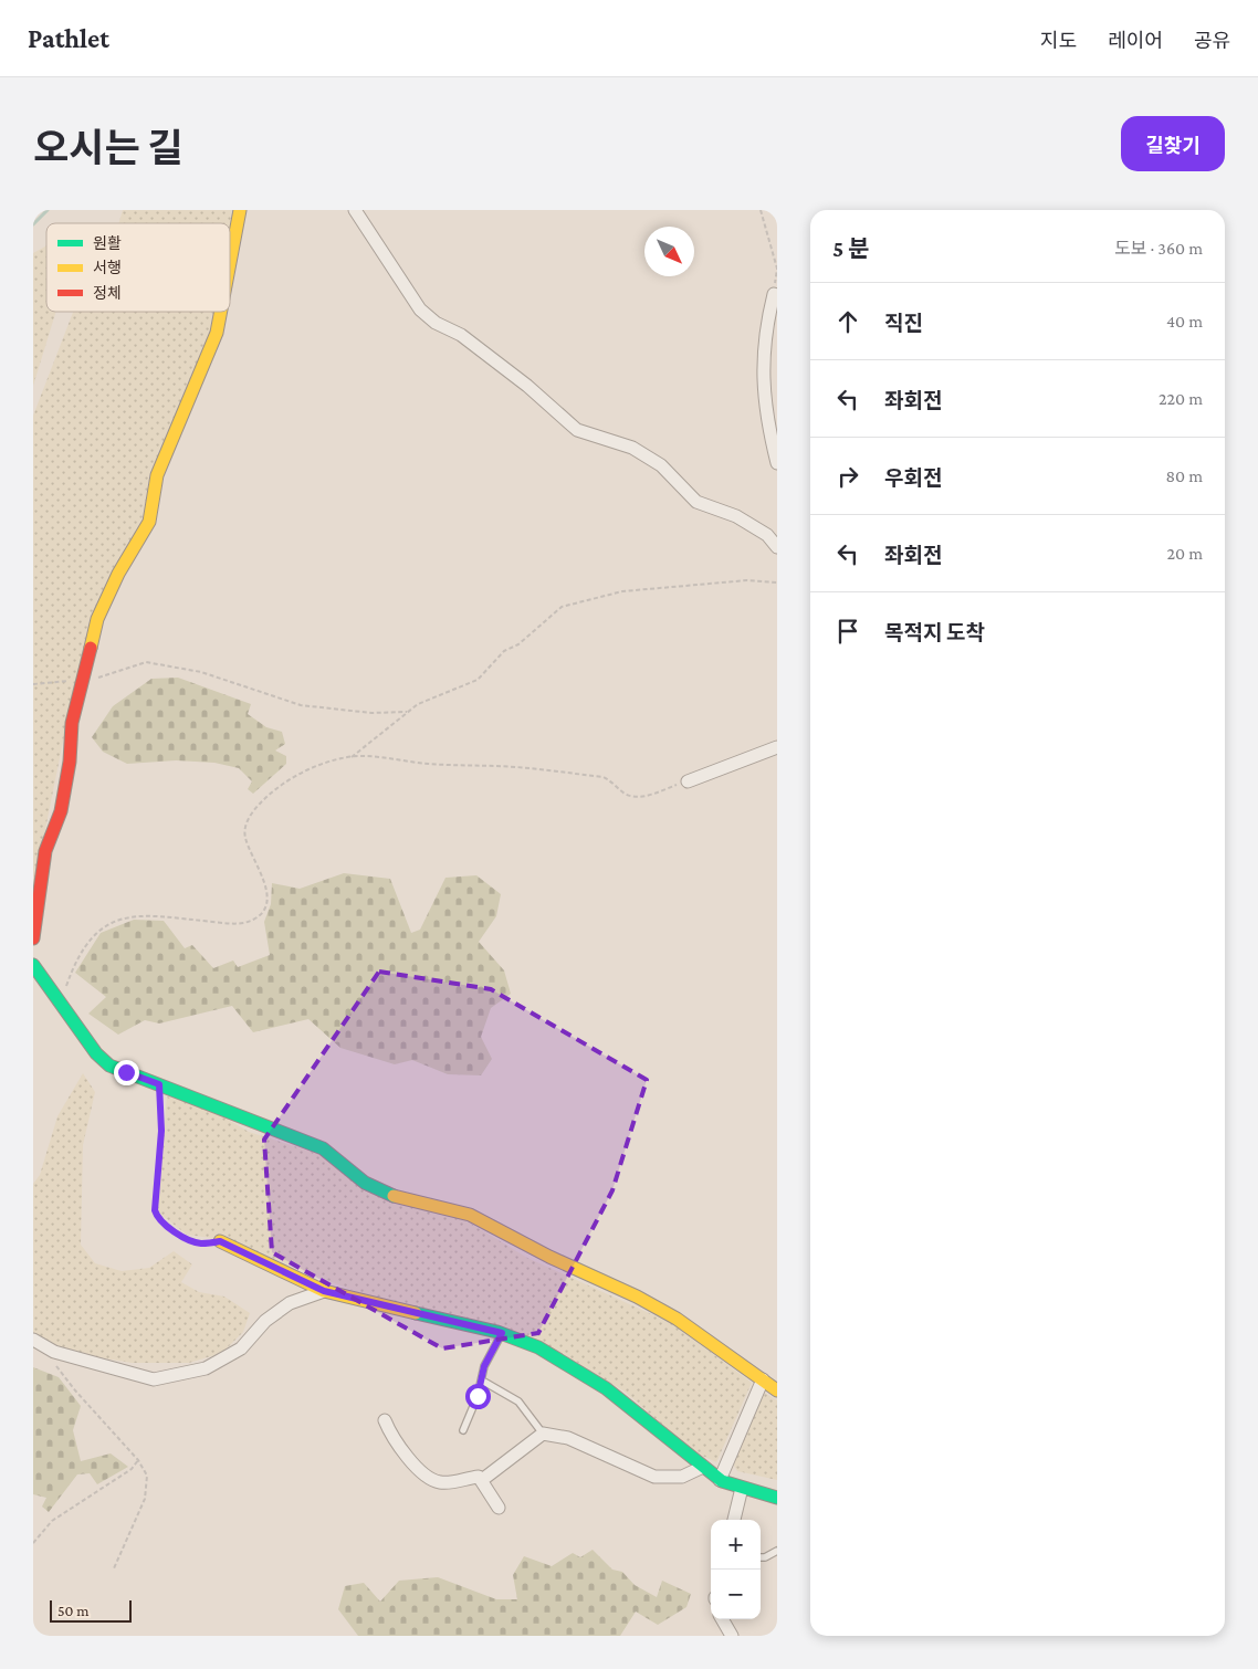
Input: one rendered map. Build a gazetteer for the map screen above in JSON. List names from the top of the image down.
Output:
{
  "legend": ["원활", "서행", "정체"],
  "scale_bar": "50 m",
  "north": "bottom right",
  "page": {
    "header": "Pathlet",
    "nav": ["지도", "레이어", "공유"],
    "title": "오시는 길",
    "buttons": "길찾기",
    "heading": ["5 분", "도보 · 360 m"],
    "list": [
      ["직진", "40 m"],
      ["좌회전", "220 m"],
      ["우회전", "80 m"],
      ["좌회전", "20 m"],
      "목적지 도착"
    ],
    "map_buttons": ["+", "−"],
    "scale": "50 m"
  }
}
